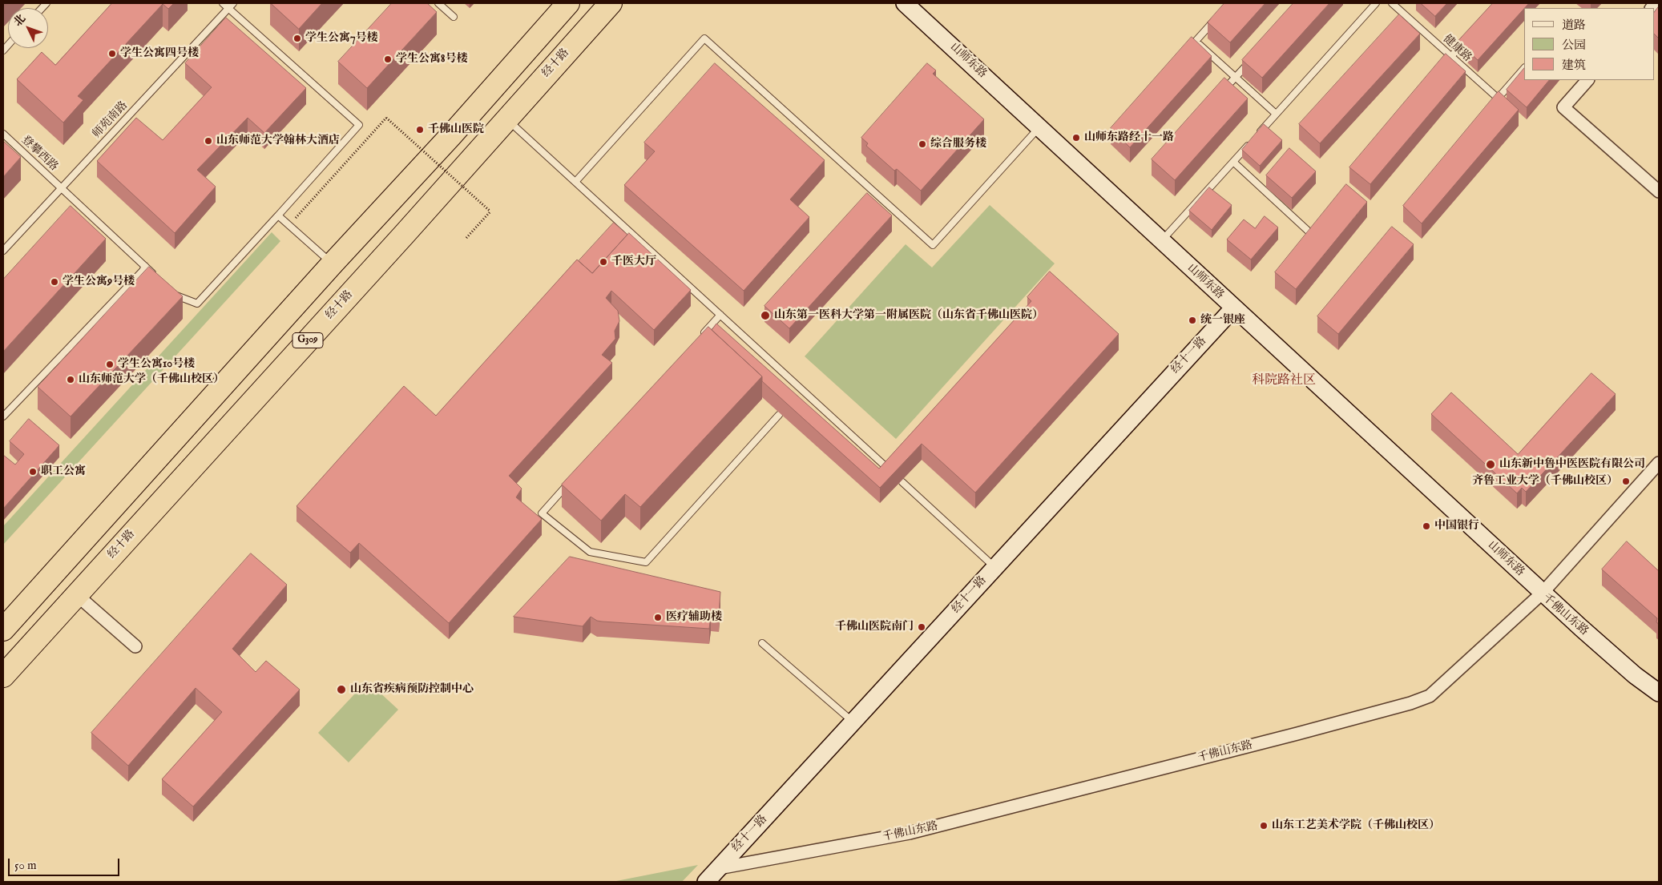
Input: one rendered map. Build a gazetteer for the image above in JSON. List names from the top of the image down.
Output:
{
  "streets": {
    "highway": ["经十路", "G309"],
    "street": ["山师东路", "经十一路", "千佛山东路"],
    "lane": ["健康路", "师苑南路", "登攀西路"]
  },
  "crossings": [
    ["山师东路", "经十一路"],
    ["山师东路", "千佛山东路"],
    ["师苑南路", "登攀西路"],
    ["经十一路", "千佛山东路"]
  ],
  "districts": ["科院路社区"],
  "places": [
    "学生公寓7号楼",
    "学生公寓四号楼",
    "学生公寓8号楼",
    "千佛山医院",
    "山师东路经十一路",
    "山东师范大学翰林大酒店",
    "综合服务楼",
    "千医大厅",
    "学生公寓9号楼",
    "山东第一医科大学第一附属医院（山东省千佛山医院）",
    "统一银座",
    "学生公寓10号楼",
    "山东师范大学（千佛山校区）",
    "山东新中鲁中医医院有限公司",
    "职工公寓",
    "齐鲁工业大学（千佛山校区）",
    "中国银行",
    "医疗辅助楼",
    "千佛山医院南门",
    "山东省疾病预防控制中心",
    "山东工艺美术学院（千佛山校区）"
  ],
  "legend": ["道路", "公园", "建筑"],
  "scale_bar": "50 m",
  "north": "top left"
}
